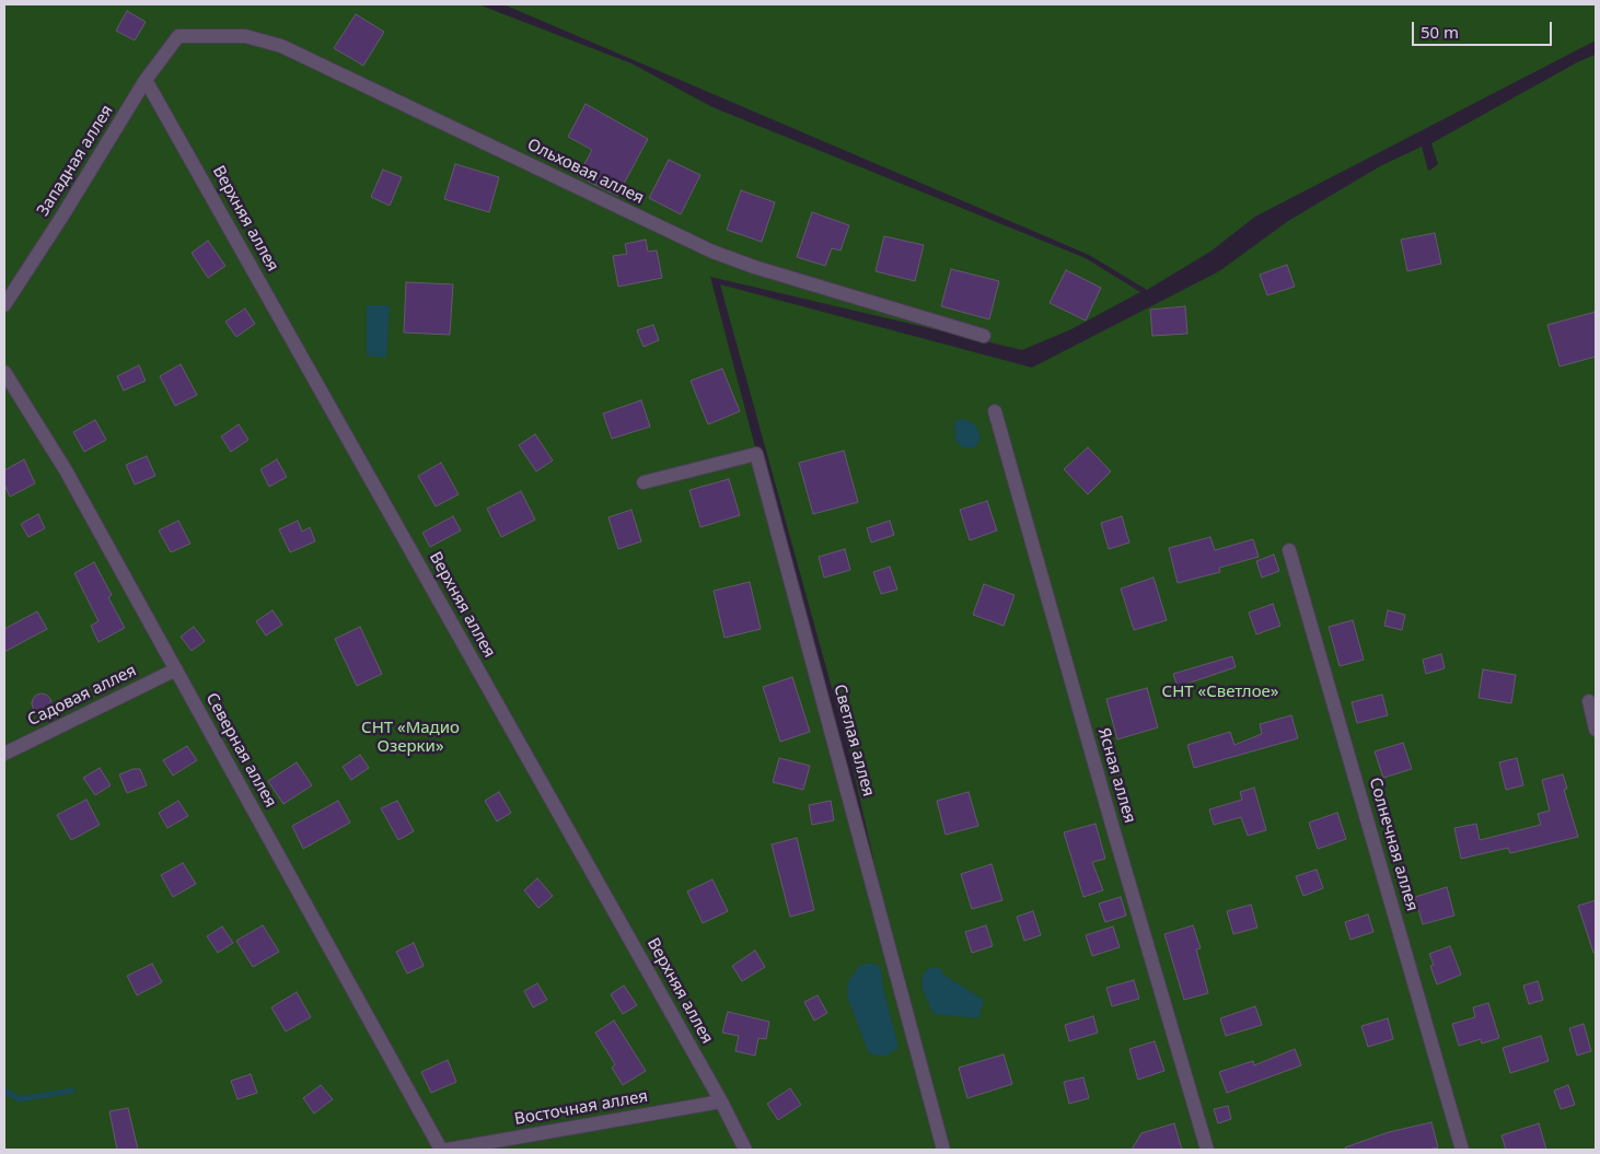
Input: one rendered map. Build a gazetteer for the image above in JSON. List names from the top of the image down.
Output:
{
  "streets": {
    "street": [
      "Западная аллея",
      "Ольховая аллея",
      "Верхняя аллея",
      "Садовая аллея",
      "Светлая аллея",
      "Северная аллея",
      "Ясная аллея",
      "Солнечная аллея",
      "Восточная аллея"
    ]
  },
  "crossings": [
    ["Западная аллея", "Ольховая аллея"],
    ["Западная аллея", "Верхняя аллея"],
    ["Верхняя аллея", "Восточная аллея"],
    ["Садовая аллея", "Северная аллея"]
  ],
  "parks": ["СНТ «Светлое»", "СНТ «Мадио Озерки»"],
  "scale_bar": "50 m"
}
